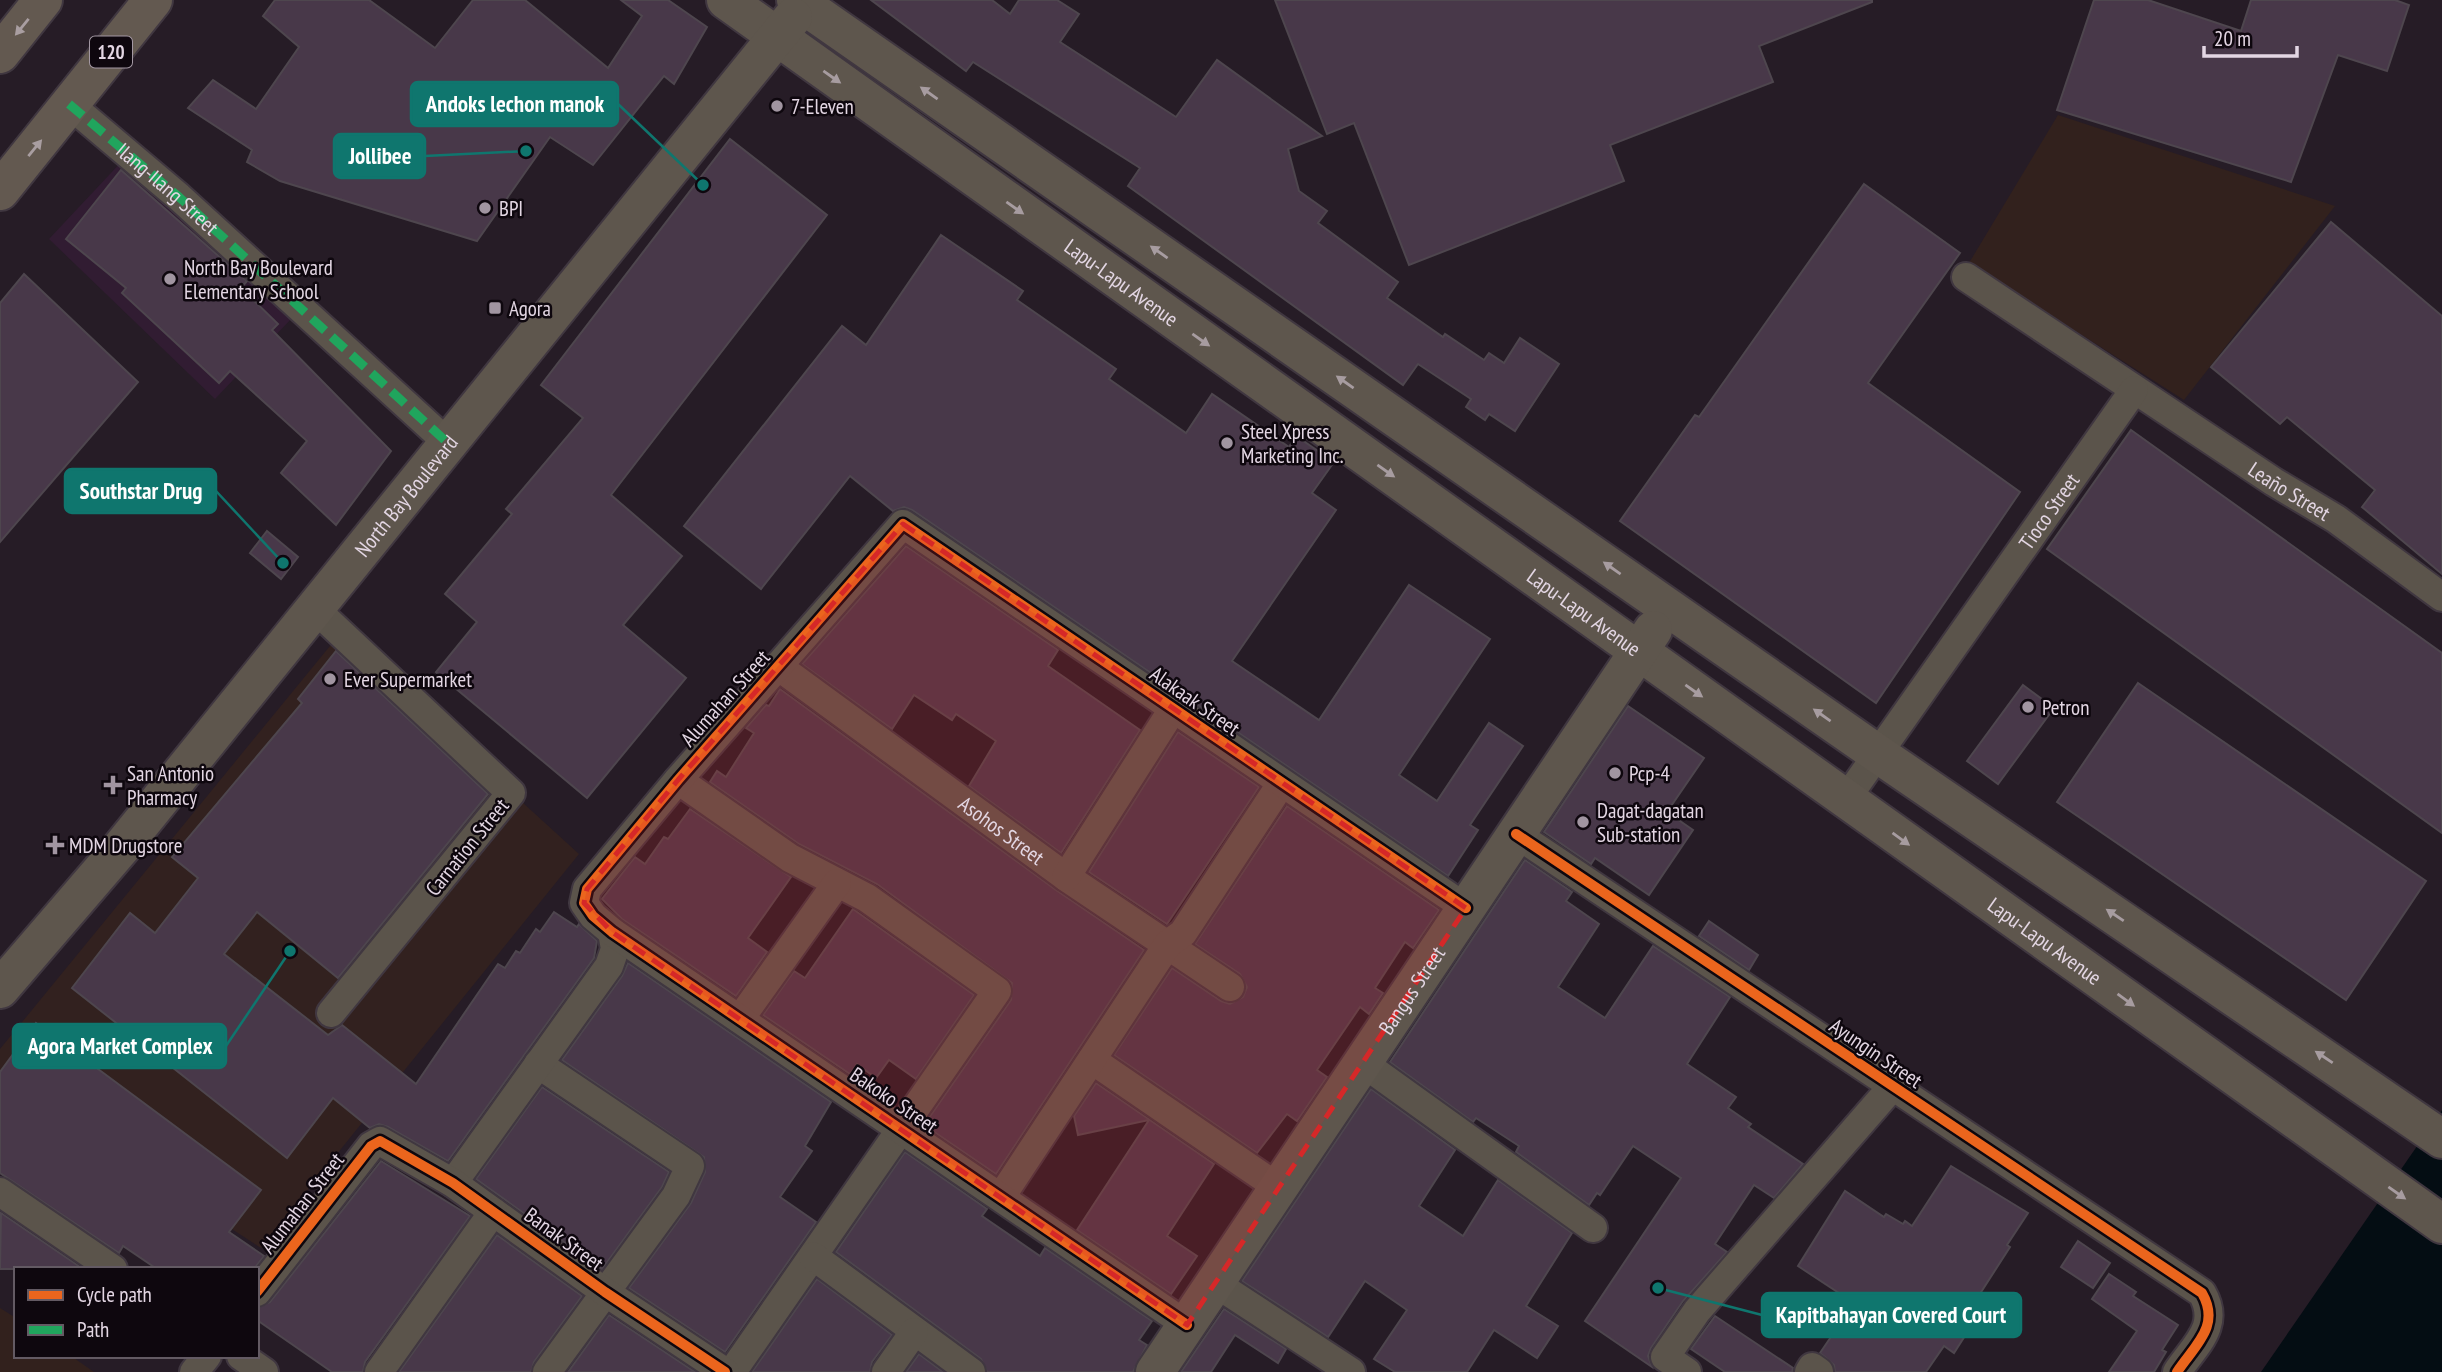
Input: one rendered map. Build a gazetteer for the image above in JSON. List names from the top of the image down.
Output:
{
  "streets": {
    "highway": ["120"],
    "main road": ["Lapu-Lapu Avenue", "North Bay Boulevard", "Bangus Street"],
    "street": [
      "Ilang-Ilang Street",
      "Leaño Street",
      "Tioco Street",
      "Alumahan Street",
      "Alakaak Street",
      "Asohos Street",
      "Carnation Street",
      "Ayungin Street",
      "Bakoko Street",
      "Banak Street"
    ]
  },
  "crossings": [
    ["120", "Ilang-Ilang Street"],
    ["Ilang-Ilang Street", "North Bay Boulevard"],
    ["Lapu-Lapu Avenue", "North Bay Boulevard"],
    ["Lapu-Lapu Avenue", "Tioco Street"],
    ["Lapu-Lapu Avenue", "Bangus Street"],
    ["Leaño Street", "Tioco Street"],
    ["North Bay Boulevard", "Carnation Street"],
    ["Alumahan Street", "Alakaak Street"],
    ["Alumahan Street", "Asohos Street"],
    ["Alumahan Street", "Bakoko Street"],
    ["Alumahan Street", "Banak Street"],
    ["Alakaak Street", "Bangus Street"],
    ["Bangus Street", "Ayungin Street"],
    ["Bangus Street", "Bakoko Street"]
  ],
  "places": {
    "other": [
      "7-Eleven",
      "Jollibee",
      "Andoks lechon manok",
      "BPI",
      "North Bay Boulevard Elementary School",
      "Steel Xpress Marketing Inc.",
      "Southstar Drug",
      "Ever Supermarket",
      "Petron",
      "Pcp-4",
      "Dagat-dagatan Sub-station",
      "Agora Market Complex",
      "Kapitbahayan Covered Court"
    ],
    "transit": ["Agora"],
    "health": ["San Antonio Pharmacy", "MDM Drugstore"]
  },
  "legend": ["Cycle path", "Path"],
  "scale_bar": "20 m"
}
